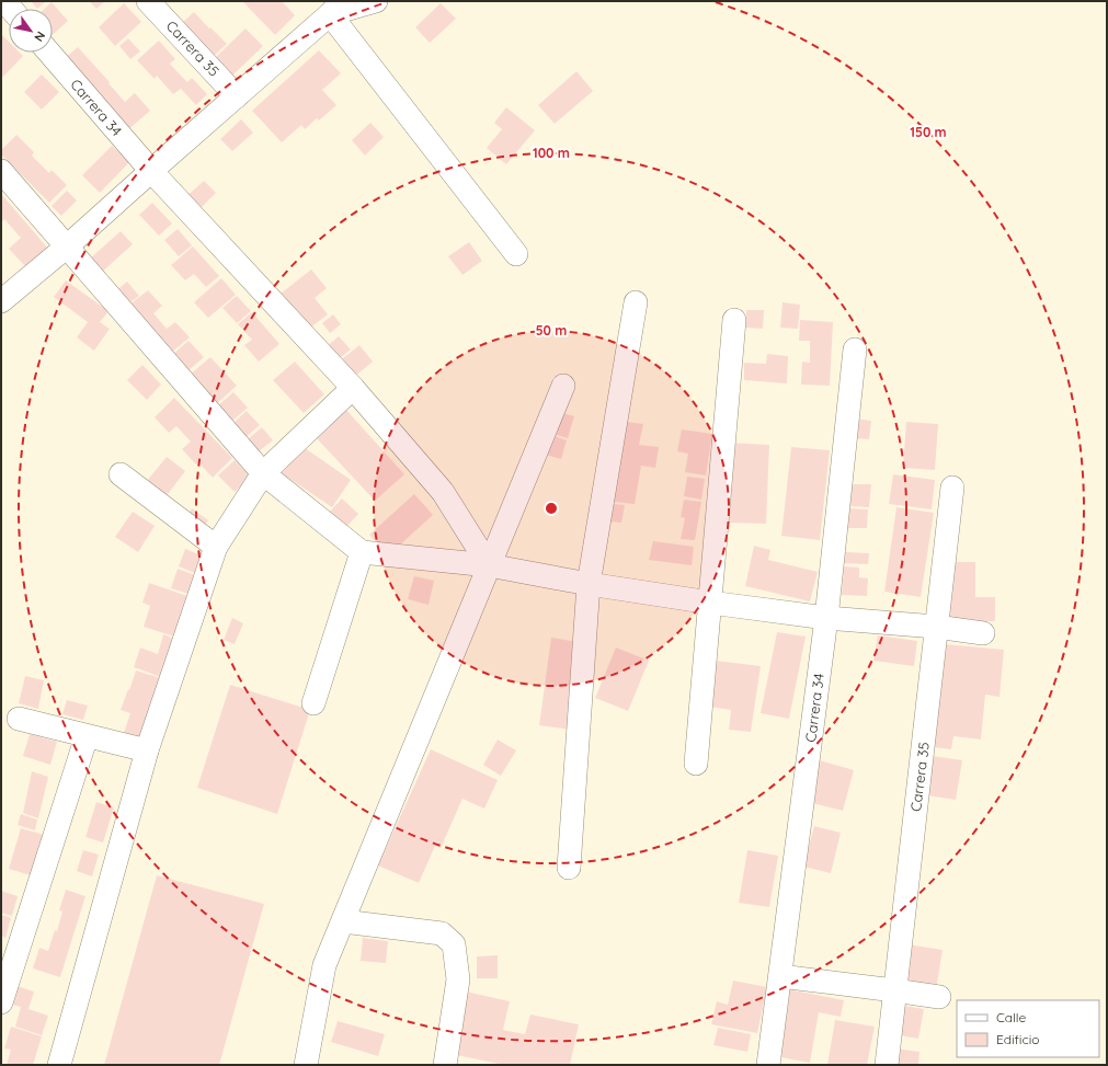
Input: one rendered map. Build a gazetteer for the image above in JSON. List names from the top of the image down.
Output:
{
  "streets": {
    "street": ["Carrera 35", "Carrera 34"]
  },
  "legend": ["Calle", "Edificio"],
  "north": "bottom right",
  "rings": ["150 m", "100 m", "50 m"]
}
